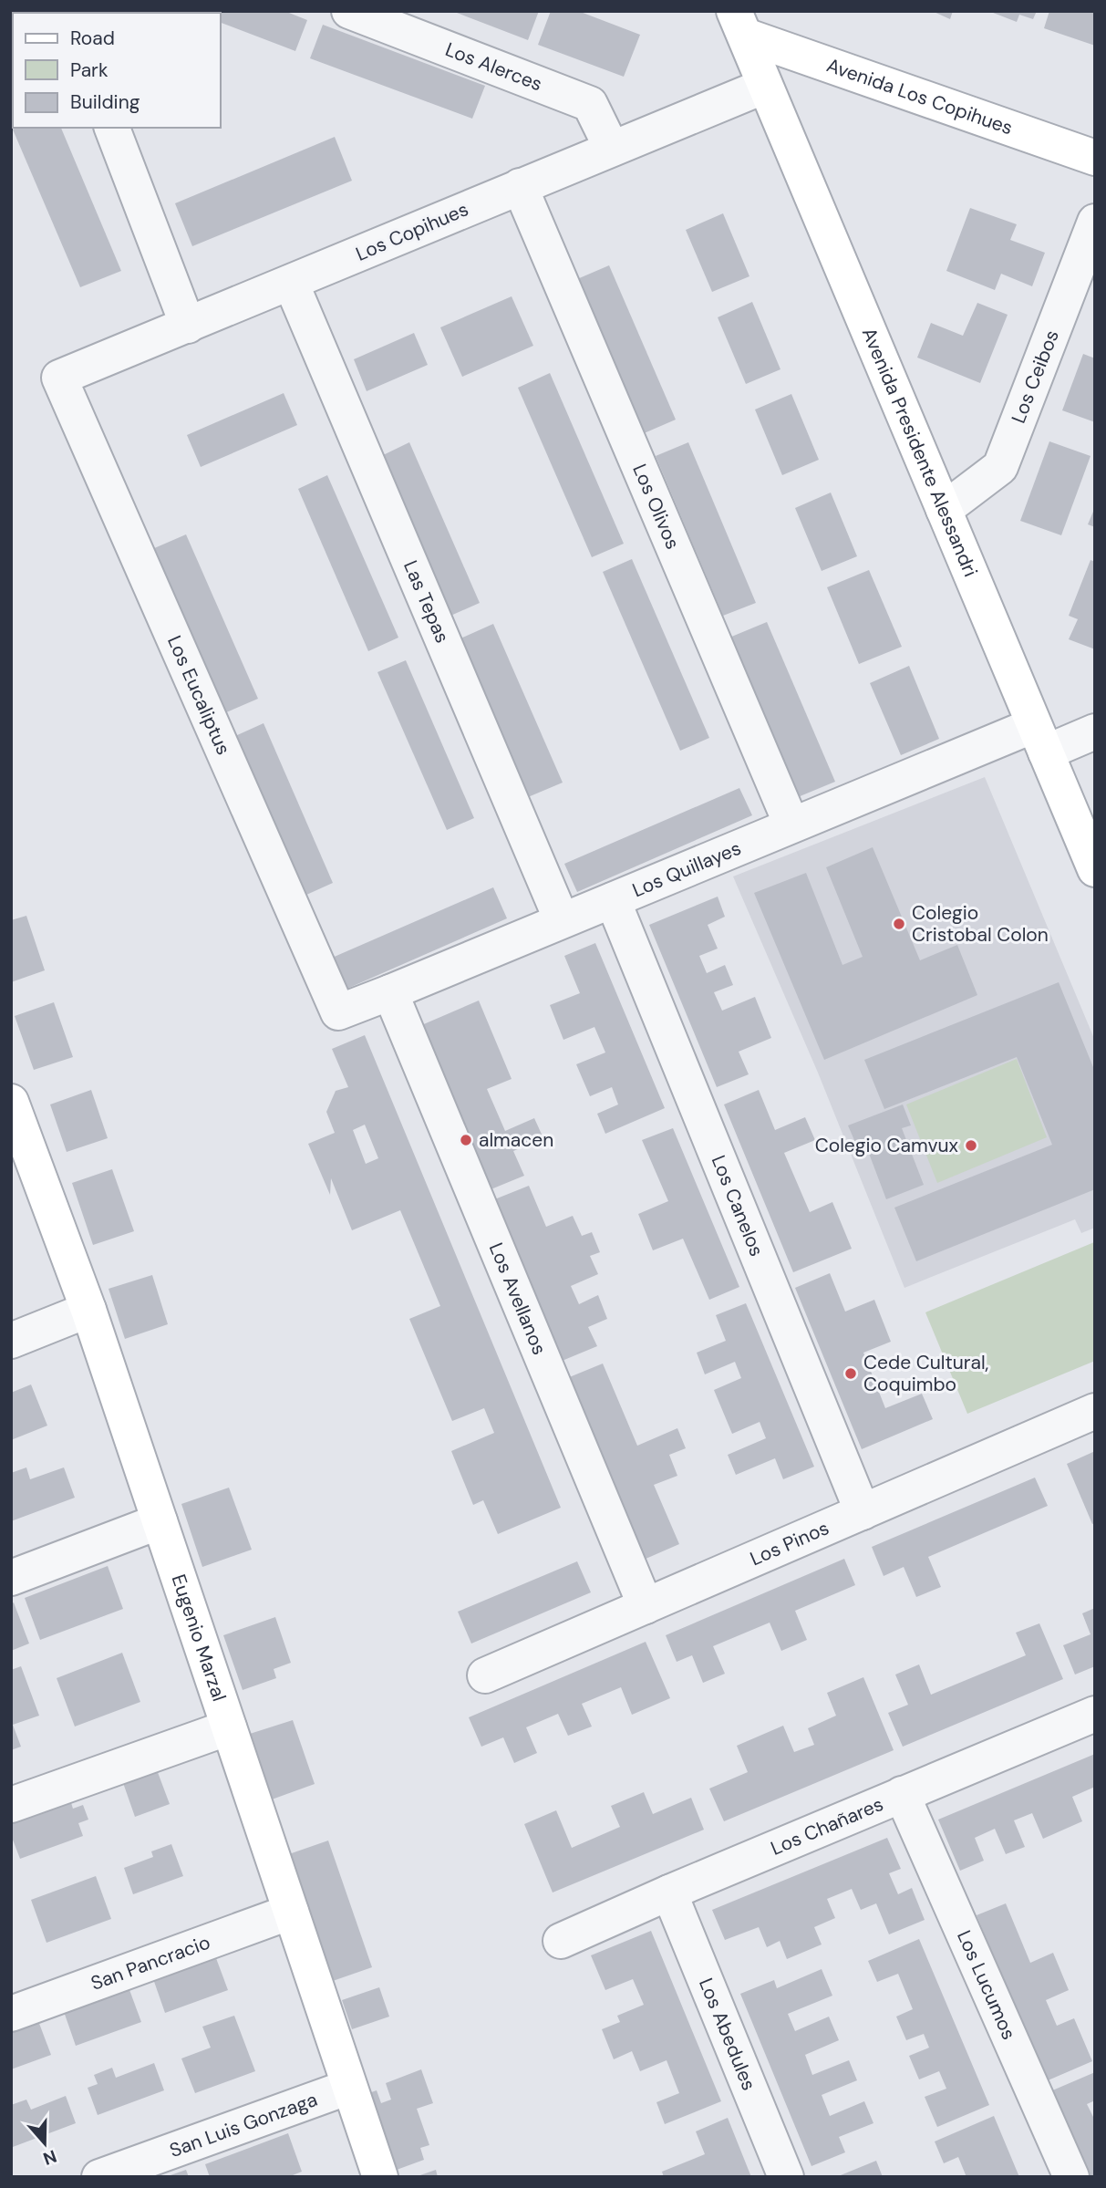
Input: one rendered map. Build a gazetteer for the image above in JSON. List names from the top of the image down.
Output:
{
  "streets": {
    "main road": ["Avenida Los Copihues", "Avenida Presidente Alessandri", "Eugenio Marzal"],
    "street": [
      "Los Alerces",
      "Los Copihues",
      "Los Ceibos",
      "Los Olivos",
      "Las Tepas",
      "Los Eucaliptus",
      "Los Quillayes",
      "Los Canelos",
      "Los Avellanos",
      "Los Pinos",
      "Los Chañares",
      "San Pancracio",
      "Los Lucumos",
      "Los Abedules",
      "San Luis Gonzaga"
    ]
  },
  "crossings": [
    ["Los Alerces", "Los Copihues"],
    ["Avenida Los Copihues", "Avenida Presidente Alessandri"],
    ["Los Copihues", "Avenida Presidente Alessandri"],
    ["Los Copihues", "Los Olivos"],
    ["Los Copihues", "Las Tepas"],
    ["Los Copihues", "Los Eucaliptus"],
    ["Los Ceibos", "Avenida Presidente Alessandri"],
    ["Avenida Presidente Alessandri", "Los Quillayes"],
    ["Los Olivos", "Los Quillayes"],
    ["Las Tepas", "Los Quillayes"],
    ["Los Eucaliptus", "Los Quillayes"],
    ["Los Quillayes", "Los Canelos"],
    ["Los Quillayes", "Los Avellanos"],
    ["Los Canelos", "Los Pinos"],
    ["Los Avellanos", "Los Pinos"],
    ["Eugenio Marzal", "San Pancracio"],
    ["Eugenio Marzal", "San Luis Gonzaga"],
    ["Los Chañares", "Los Lucumos"],
    ["Los Chañares", "Los Abedules"]
  ],
  "places": [
    "Colegio Cristobal Colon",
    "almacen",
    "Colegio Camvux",
    "Cede Cultural, Coquimbo"
  ],
  "legend": ["Road", "Park", "Building"],
  "north": "bottom"
}
